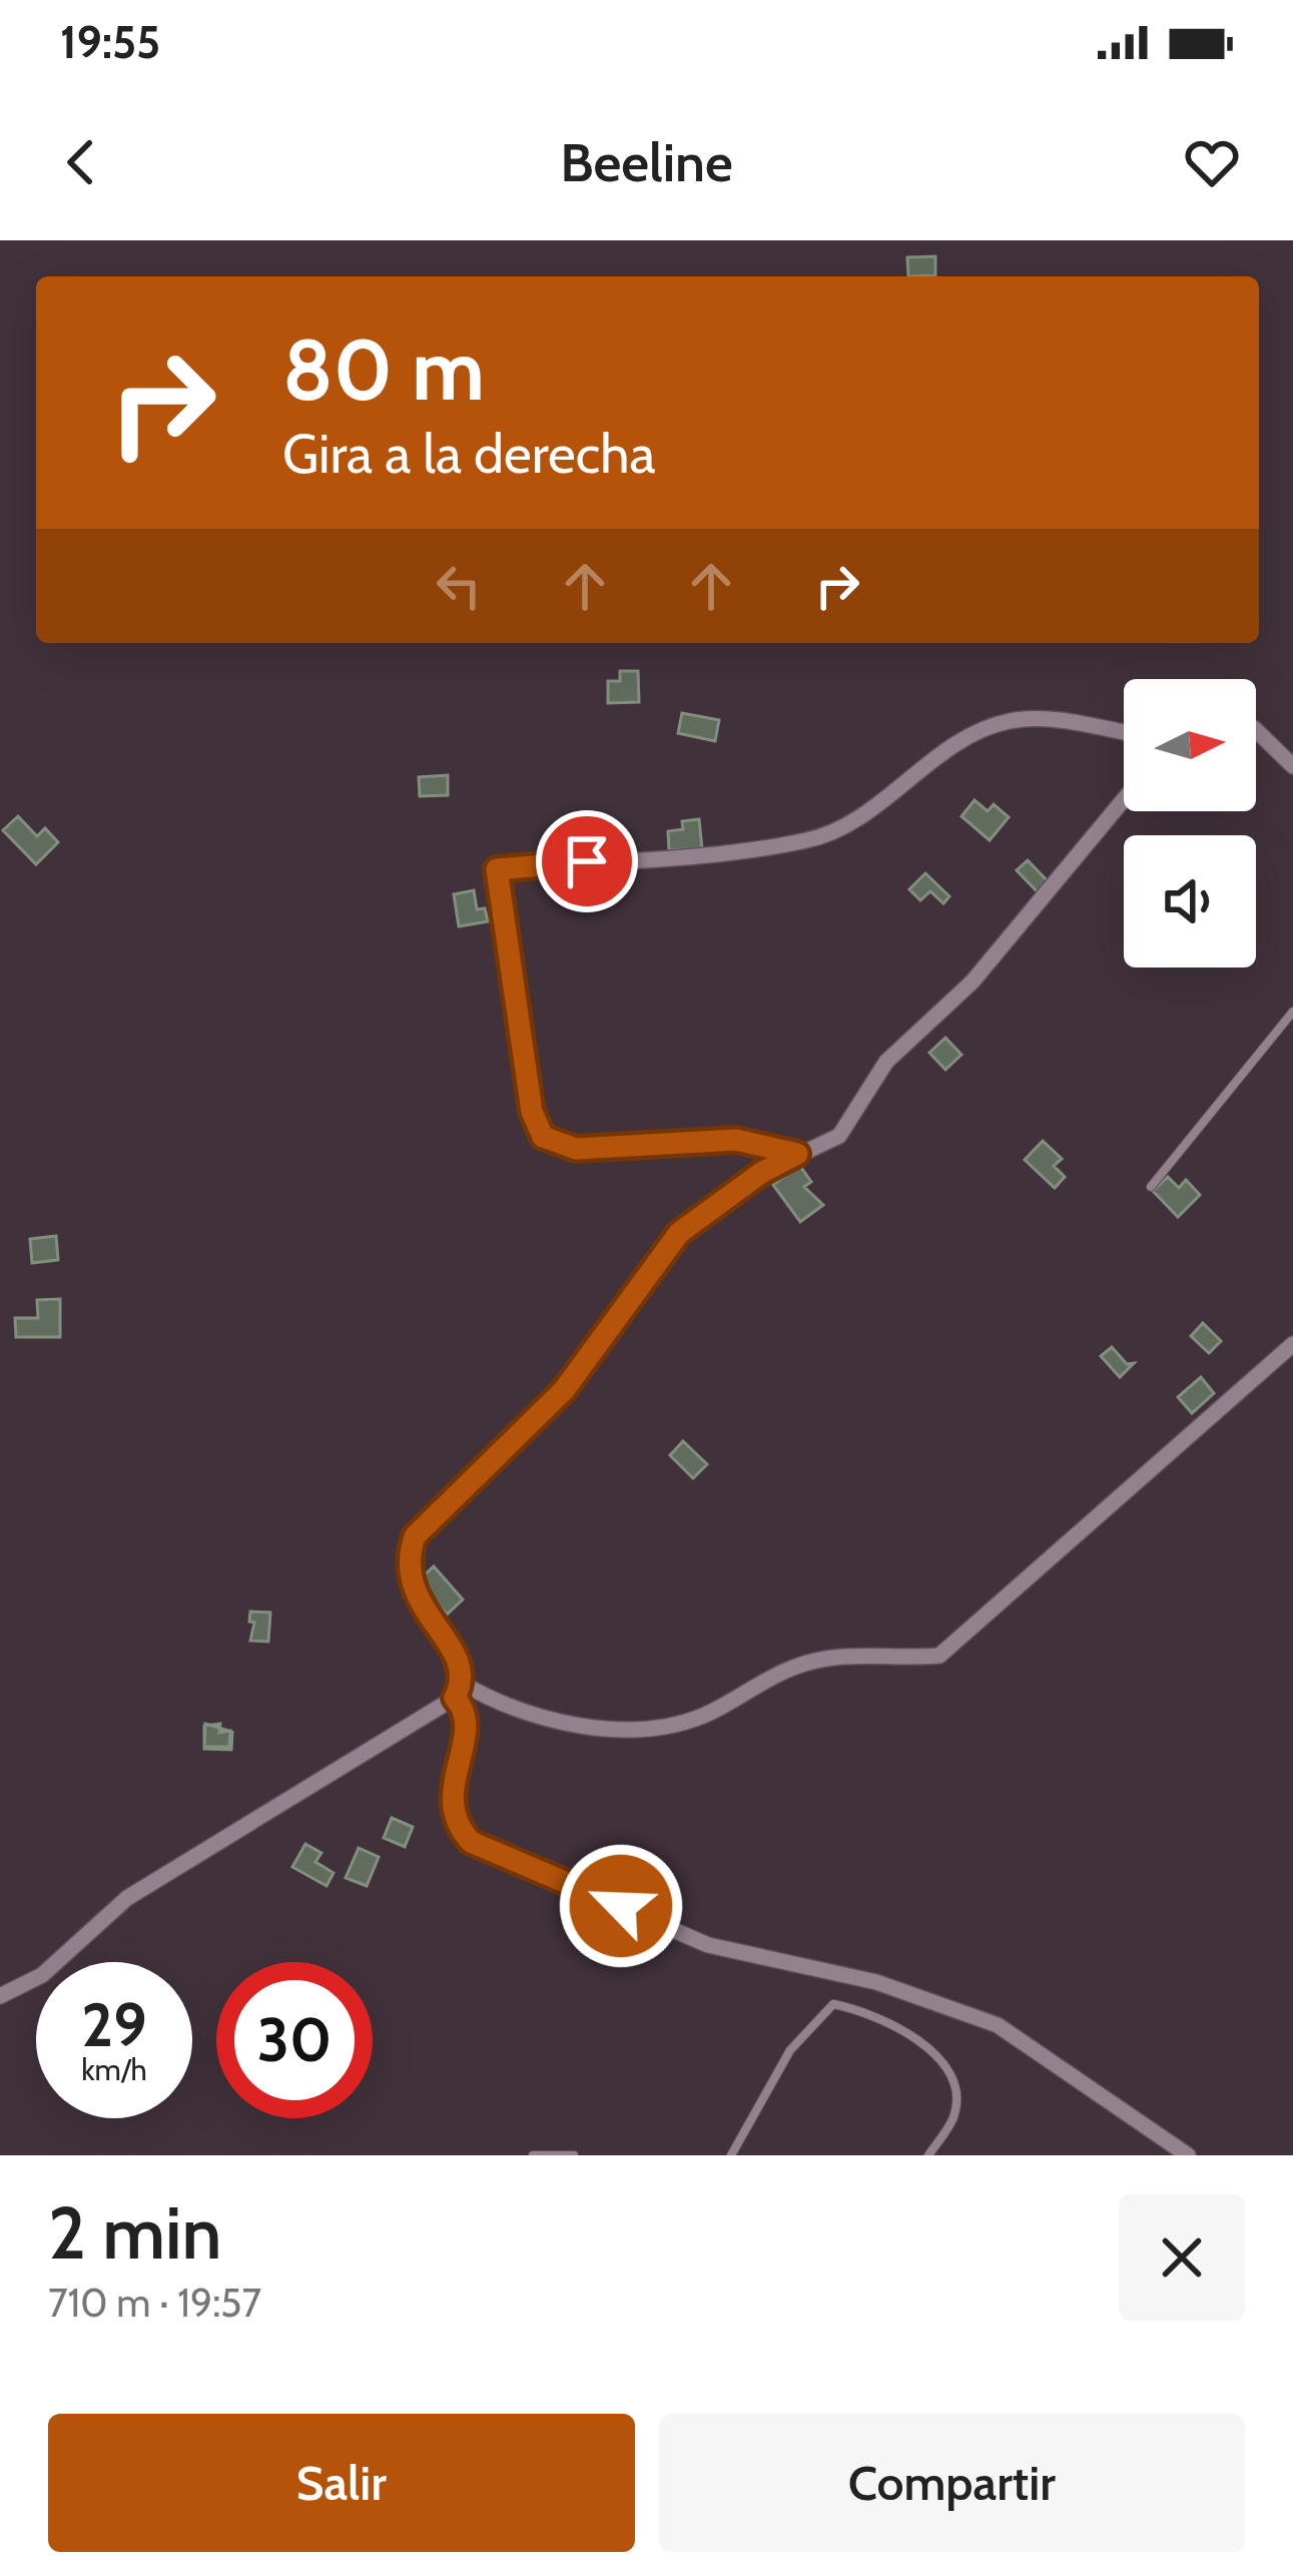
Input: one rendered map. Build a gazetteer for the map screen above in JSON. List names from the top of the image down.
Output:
{
  "north": "right",
  "page": {
    "status": "19:55",
    "header": "Beeline",
    "turn": ["80 m", "Gira a la derecha"],
    "speed": "29 km/h",
    "limit": "30",
    "heading": ["2 min", "710 m · 19:57"],
    "buttons": ["Salir", "Compartir"]
  }
}
